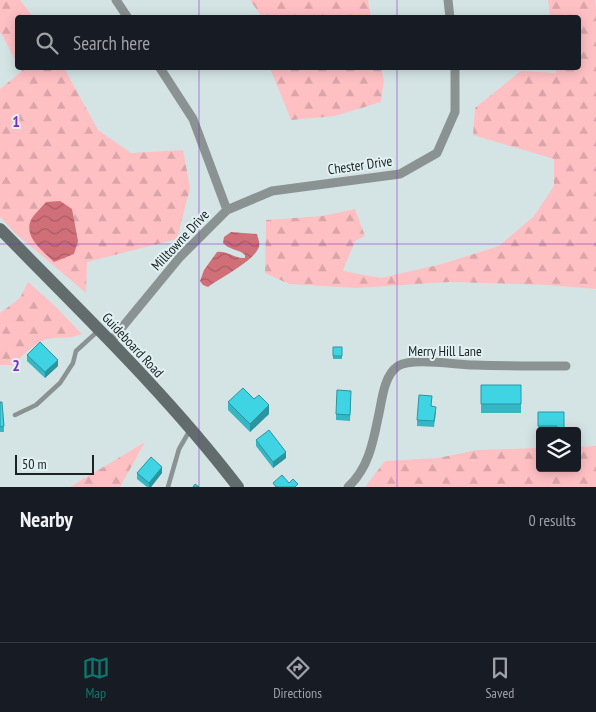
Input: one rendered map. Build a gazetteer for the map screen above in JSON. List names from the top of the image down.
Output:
{
  "streets": {
    "street": [
      "Chester Drive",
      "Milltowne Drive",
      "Guideboard Road",
      "Merry Hill Lane"
    ]
  },
  "crossings": [
    ["Chester Drive", "Milltowne Drive"],
    ["Milltowne Drive", "Guideboard Road"]
  ],
  "scale_bar": "50 m",
  "page": {
    "search": "Search here",
    "scale": "50 m",
    "heading": ["Nearby", "0 results"],
    "nav": ["Map", "Directions", "Saved"]
  },
  "grid": {
    "rows": ["1", "2"]
  }
}
